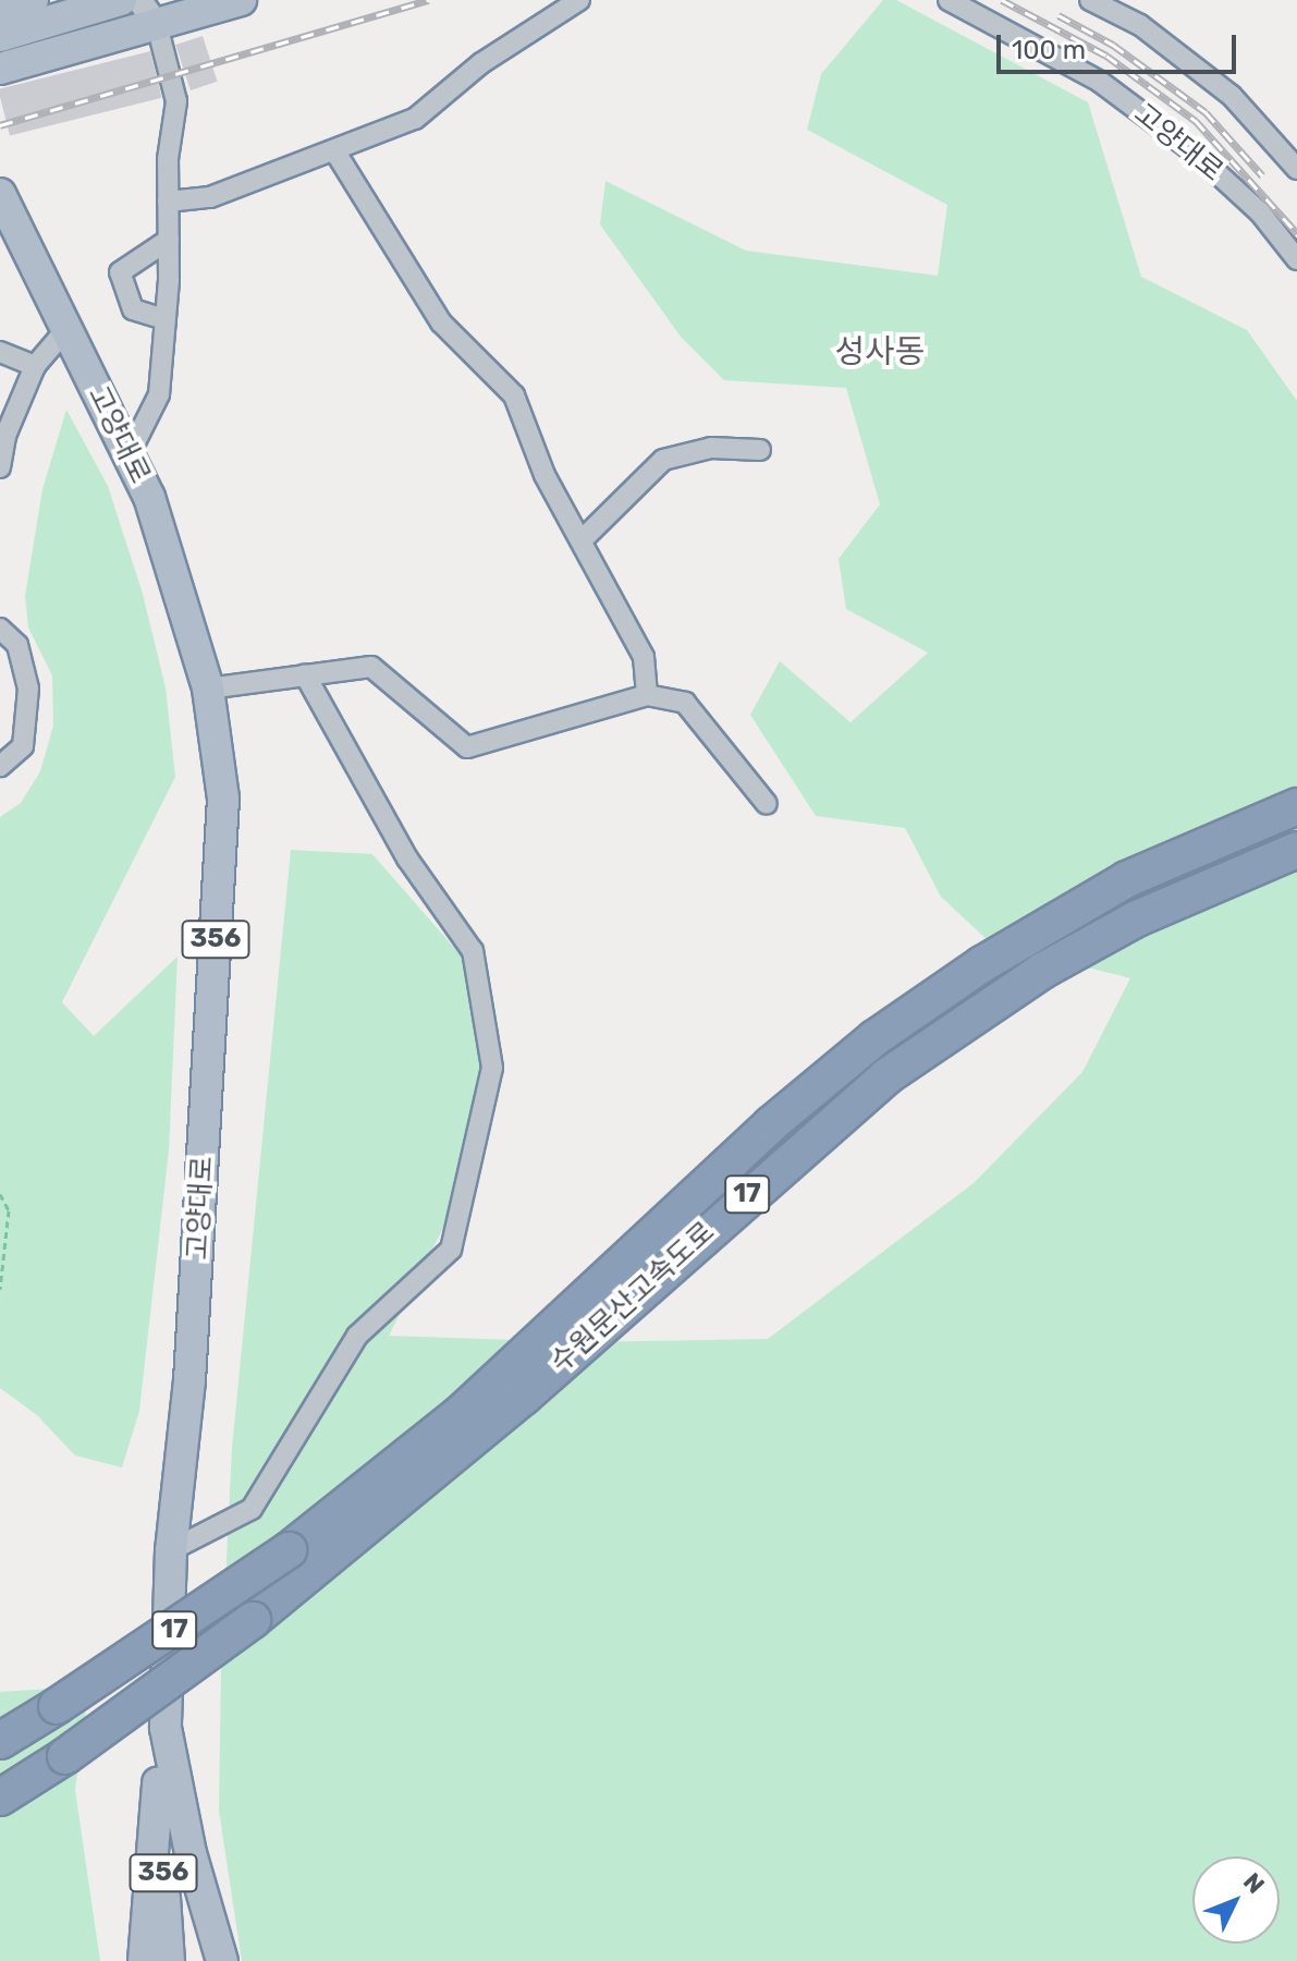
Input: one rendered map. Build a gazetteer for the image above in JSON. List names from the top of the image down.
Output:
{
  "streets": {
    "highway": ["17", "수원문산고속도로"],
    "main road": ["고양대로", "356"]
  },
  "districts": ["성사동"],
  "scale_bar": "100 m",
  "north": "top right"
}
